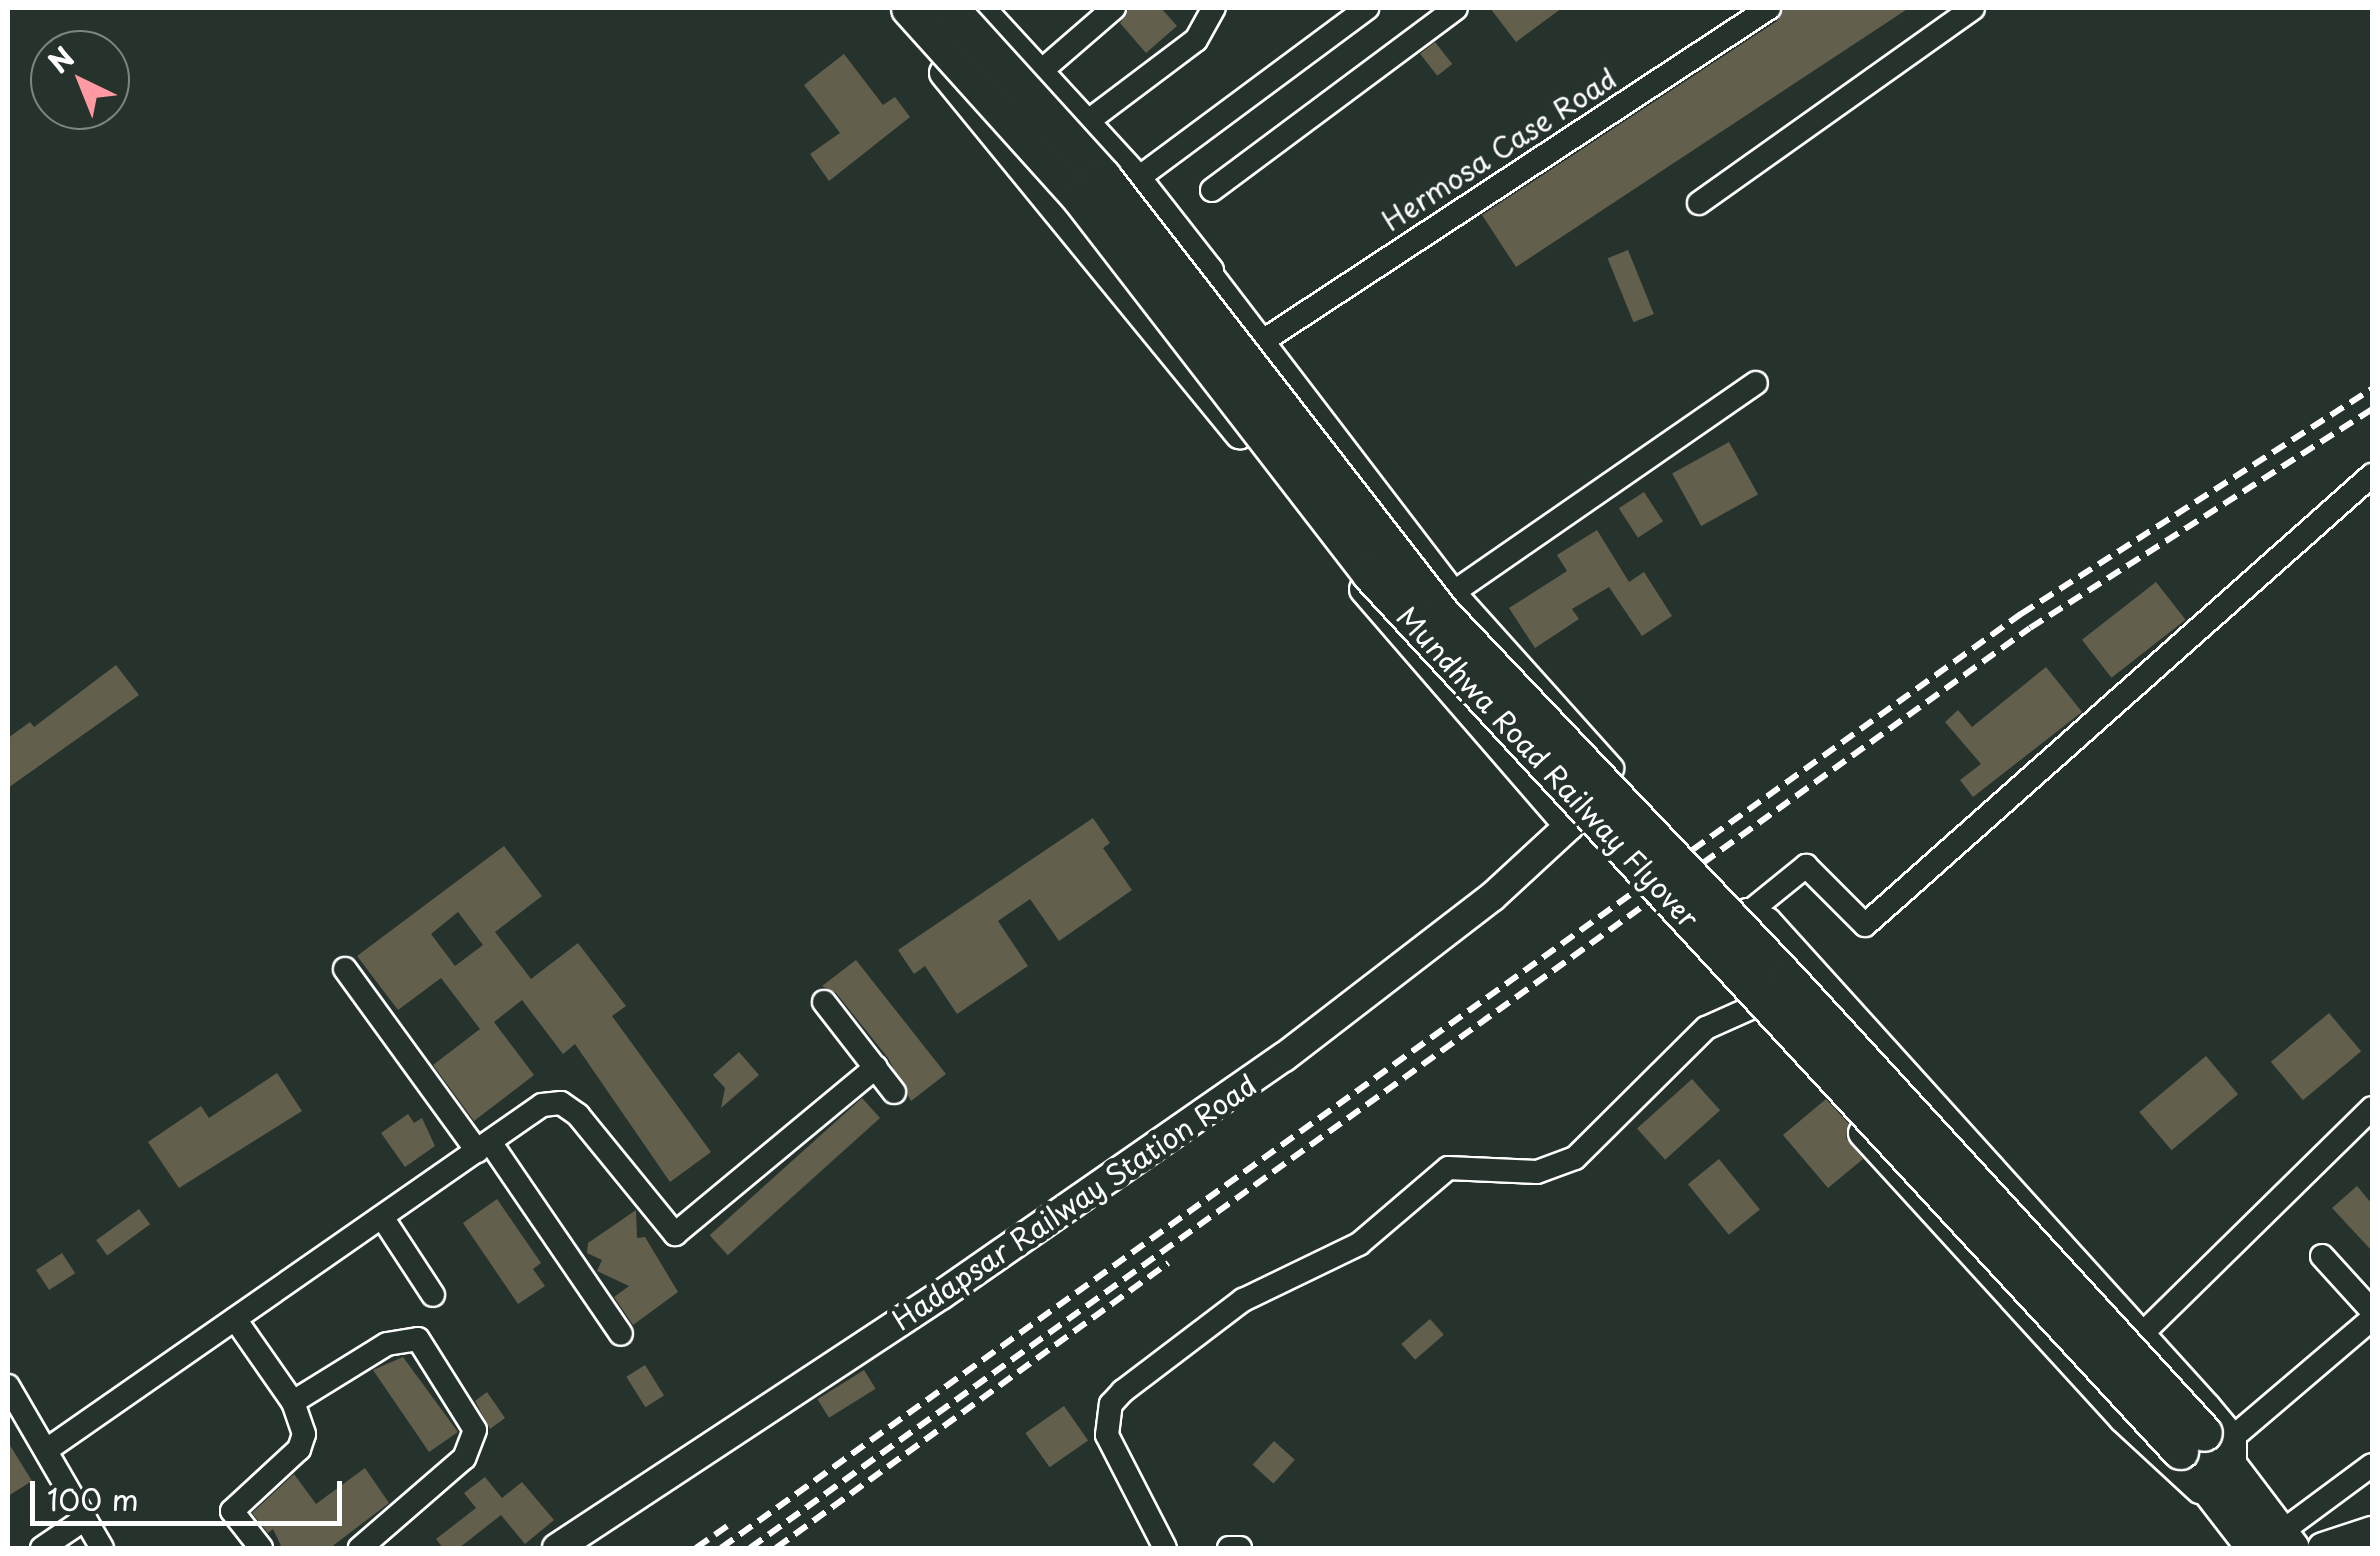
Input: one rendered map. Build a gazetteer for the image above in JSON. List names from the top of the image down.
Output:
{
  "streets": {
    "highway": ["Mundhwa Road Railway Flyover"],
    "street": ["Hermosa Case Road", "Hadapsar Railway Station Road"]
  },
  "scale_bar": "100 m",
  "north": "top left"
}
